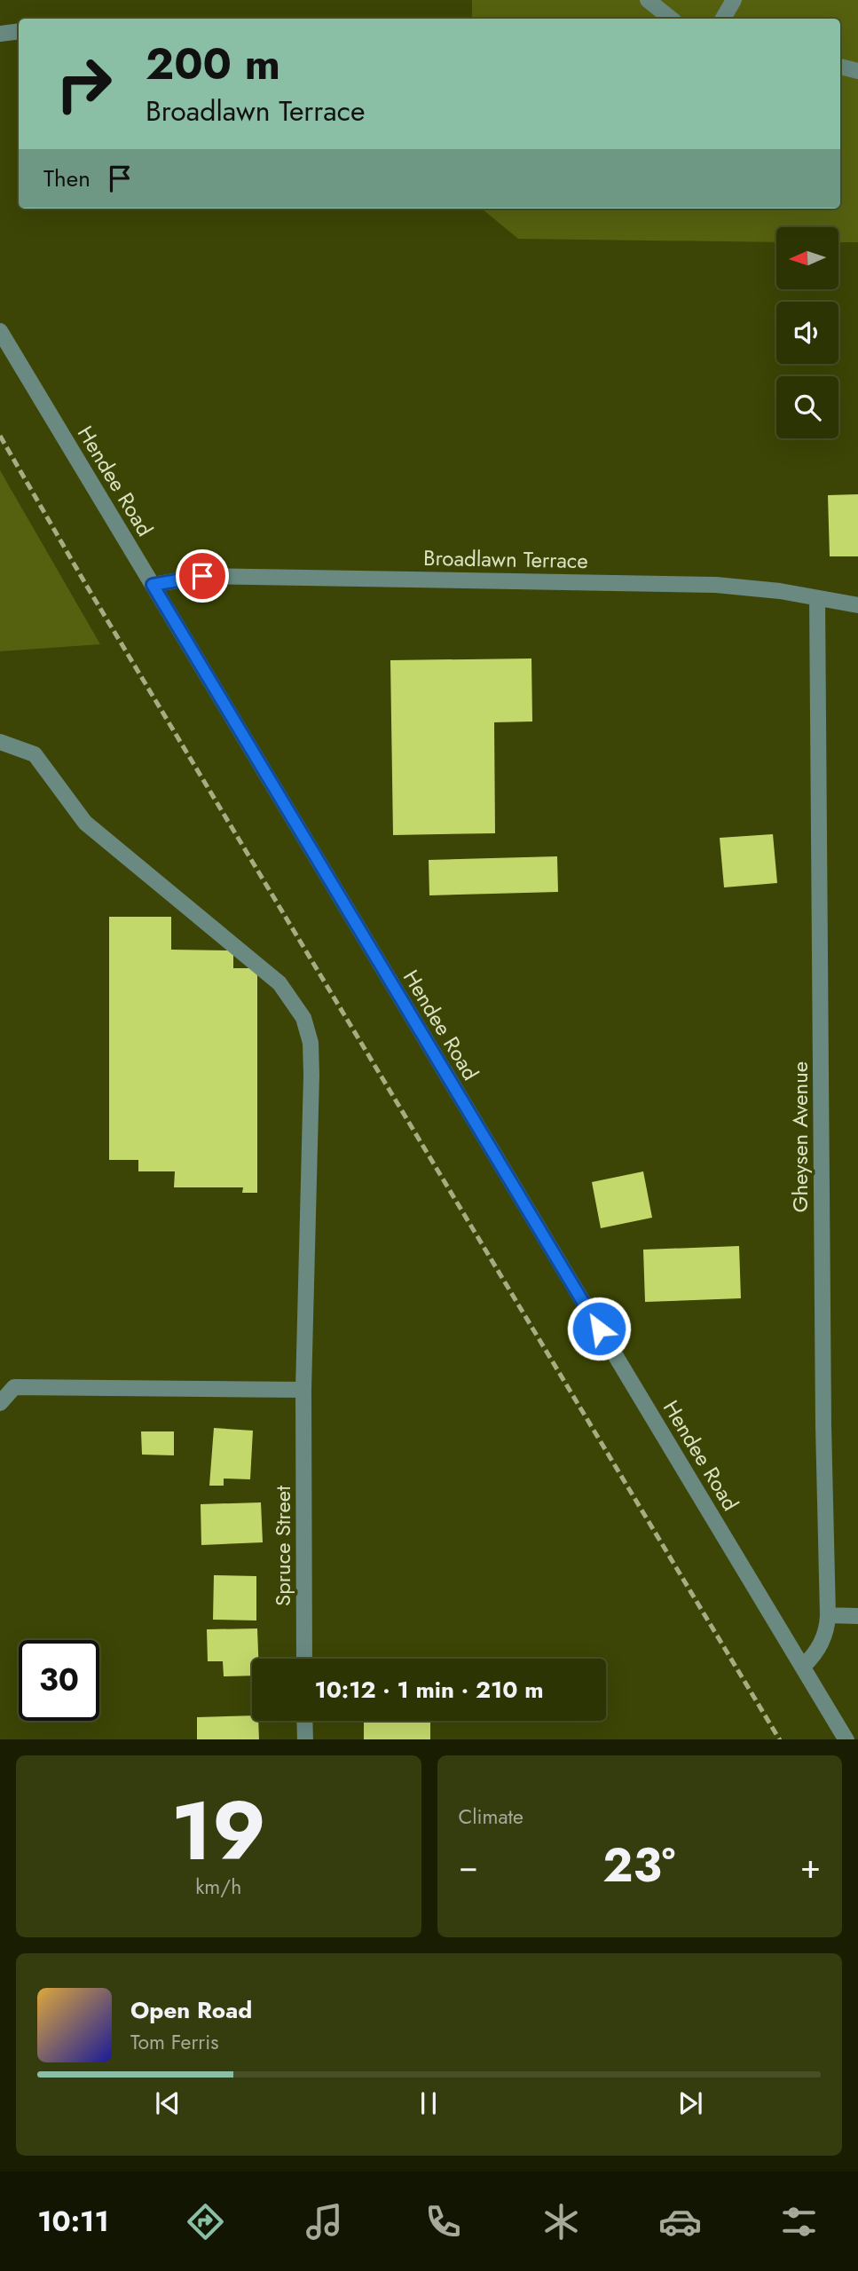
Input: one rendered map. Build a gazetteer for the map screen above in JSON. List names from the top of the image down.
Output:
{
  "streets": {
    "street": [
      "Hendee Road",
      "Broadlawn Terrace",
      "Gheysen Avenue",
      "Spruce Street"
    ]
  },
  "crossings": [
    ["Hendee Road", "Broadlawn Terrace"],
    ["Hendee Road", "Gheysen Avenue"],
    ["Broadlawn Terrace", "Gheysen Avenue"]
  ],
  "north": "left",
  "page": {
    "turn": ["200 m", "Broadlawn Terrace"],
    "then": "Then",
    "limit": "30",
    "trip": "10:12 · 1 min · 210 m",
    "tile": [
      ["19", "km/h"],
      "Climate"
    ],
    "heat": ["−", "23°", "+"],
    "song": ["Open Road", "Tom Ferris"],
    "tabs": "10:11"
  }
}
